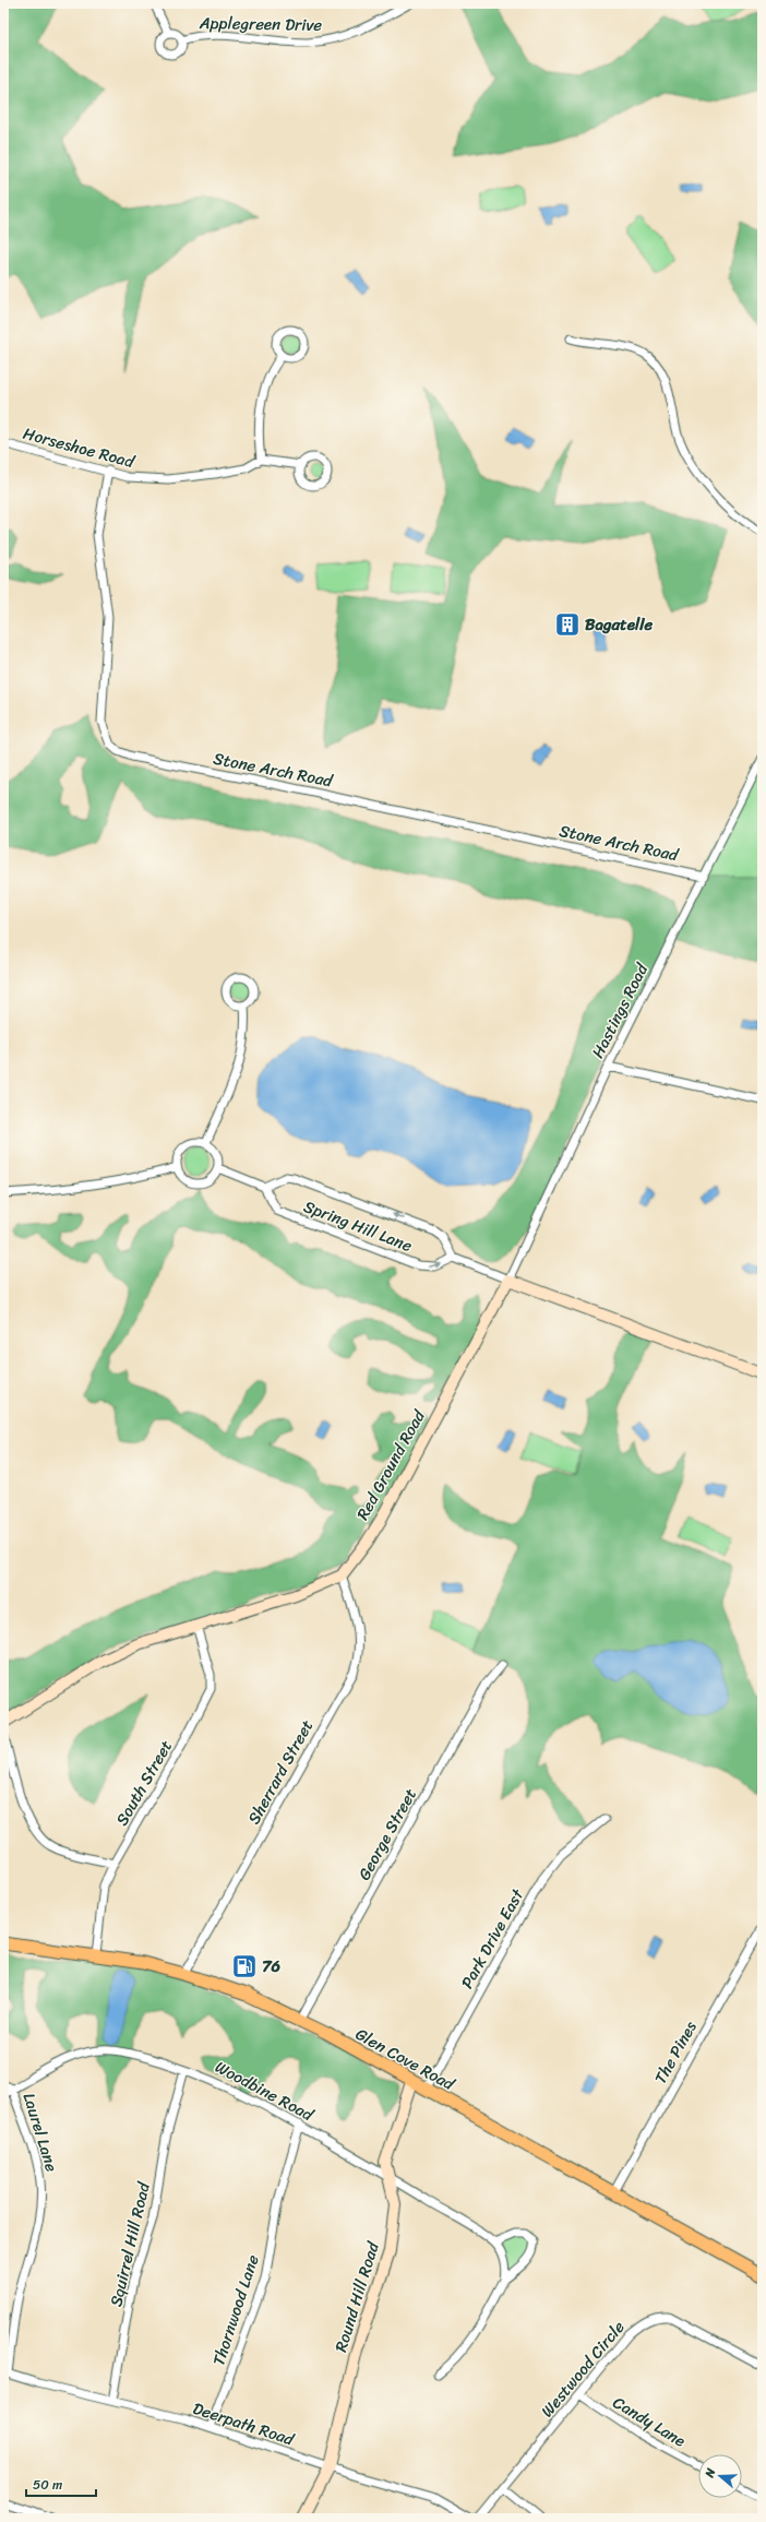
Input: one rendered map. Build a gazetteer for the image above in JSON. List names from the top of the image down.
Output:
{
  "streets": {
    "main road": ["Glen Cove Road"],
    "street": [
      "Applegreen Drive",
      "Horseshoe Road",
      "Stone Arch Road",
      "Hastings Road",
      "Spring Hill Lane",
      "Red Ground Road",
      "Sherrard Street",
      "South Street",
      "George Street",
      "Park Drive East",
      "The Pines",
      "Woodbine Road",
      "Laurel Lane",
      "Squirrel Hill Road",
      "Round Hill Road",
      "Thornwood Lane",
      "Westwood Circle",
      "Candy Lane",
      "Deerpath Road"
    ]
  },
  "crossings": [
    ["Horseshoe Road", "Stone Arch Road"],
    ["Stone Arch Road", "Hastings Road"],
    ["Hastings Road", "Red Ground Road"],
    ["Red Ground Road", "Sherrard Street"],
    ["Red Ground Road", "South Street"],
    ["Sherrard Street", "Glen Cove Road"],
    ["South Street", "Glen Cove Road"],
    ["George Street", "Glen Cove Road"],
    ["Park Drive East", "Glen Cove Road"],
    ["The Pines", "Glen Cove Road"],
    ["Glen Cove Road", "Round Hill Road"],
    ["Woodbine Road", "Laurel Lane"],
    ["Woodbine Road", "Squirrel Hill Road"],
    ["Woodbine Road", "Round Hill Road"],
    ["Woodbine Road", "Thornwood Lane"],
    ["Laurel Lane", "Deerpath Road"],
    ["Squirrel Hill Road", "Deerpath Road"],
    ["Round Hill Road", "Deerpath Road"],
    ["Thornwood Lane", "Deerpath Road"],
    ["Westwood Circle", "Candy Lane"]
  ],
  "places": {
    "building": ["Bagatelle"],
    "fuel station": ["76"]
  },
  "scale_bar": "50 m",
  "north": "left"
}
